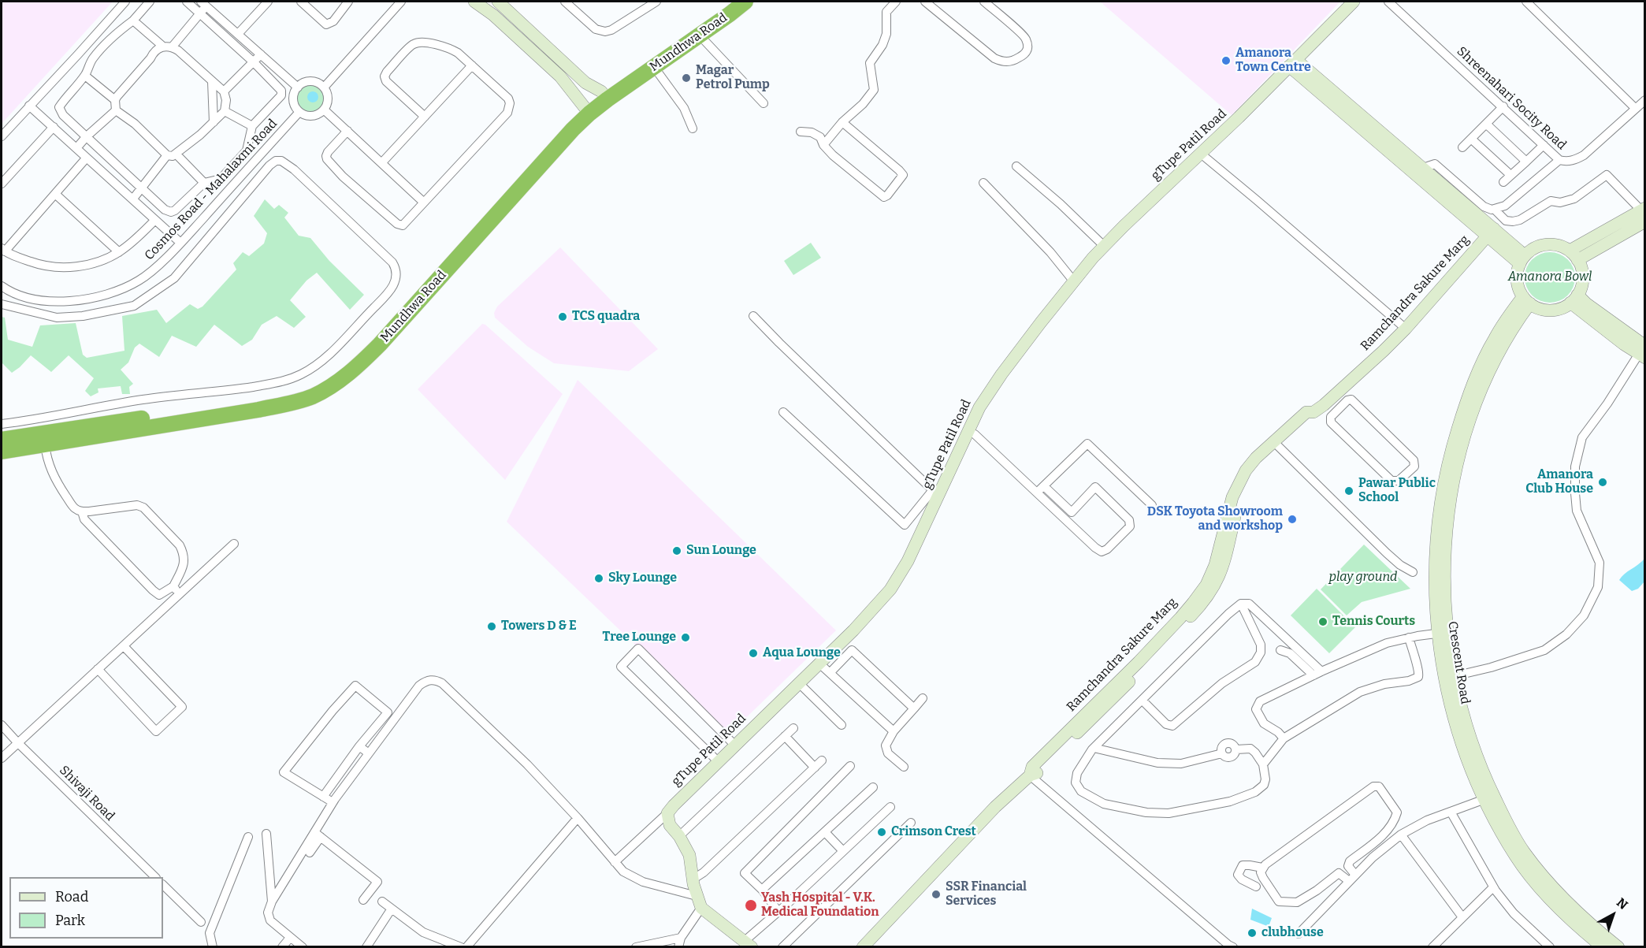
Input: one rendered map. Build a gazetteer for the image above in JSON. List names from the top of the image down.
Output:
{
  "streets": {
    "highway": ["Mundhwa Road"],
    "street": [
      "Shreenahari Socity Road",
      "gTupe Patil Road",
      "Cosmos Road - Mahalaxmi Road",
      "Ramchandra Sakure Marg",
      "Crescent Road",
      "Shivaji Road"
    ]
  },
  "parks": ["Amanora Bowl", "play ground"],
  "places": [
    "Amanora Town Centre",
    "Magar Petrol Pump",
    "TCS quadra",
    "Amanora Club House",
    "Pawar Public School",
    "DSK Toyota Showroom and workshop",
    "Sun Lounge",
    "Sky Lounge",
    "Tennis Courts",
    "Towers D & E",
    "Tree Lounge",
    "Aqua Lounge",
    "Crimson Crest",
    "SSR Financial Services",
    "Yash Hospital - V.K. Medical Foundation",
    "clubhouse"
  ],
  "legend": ["Road", "Park"],
  "north": "top right"
}
